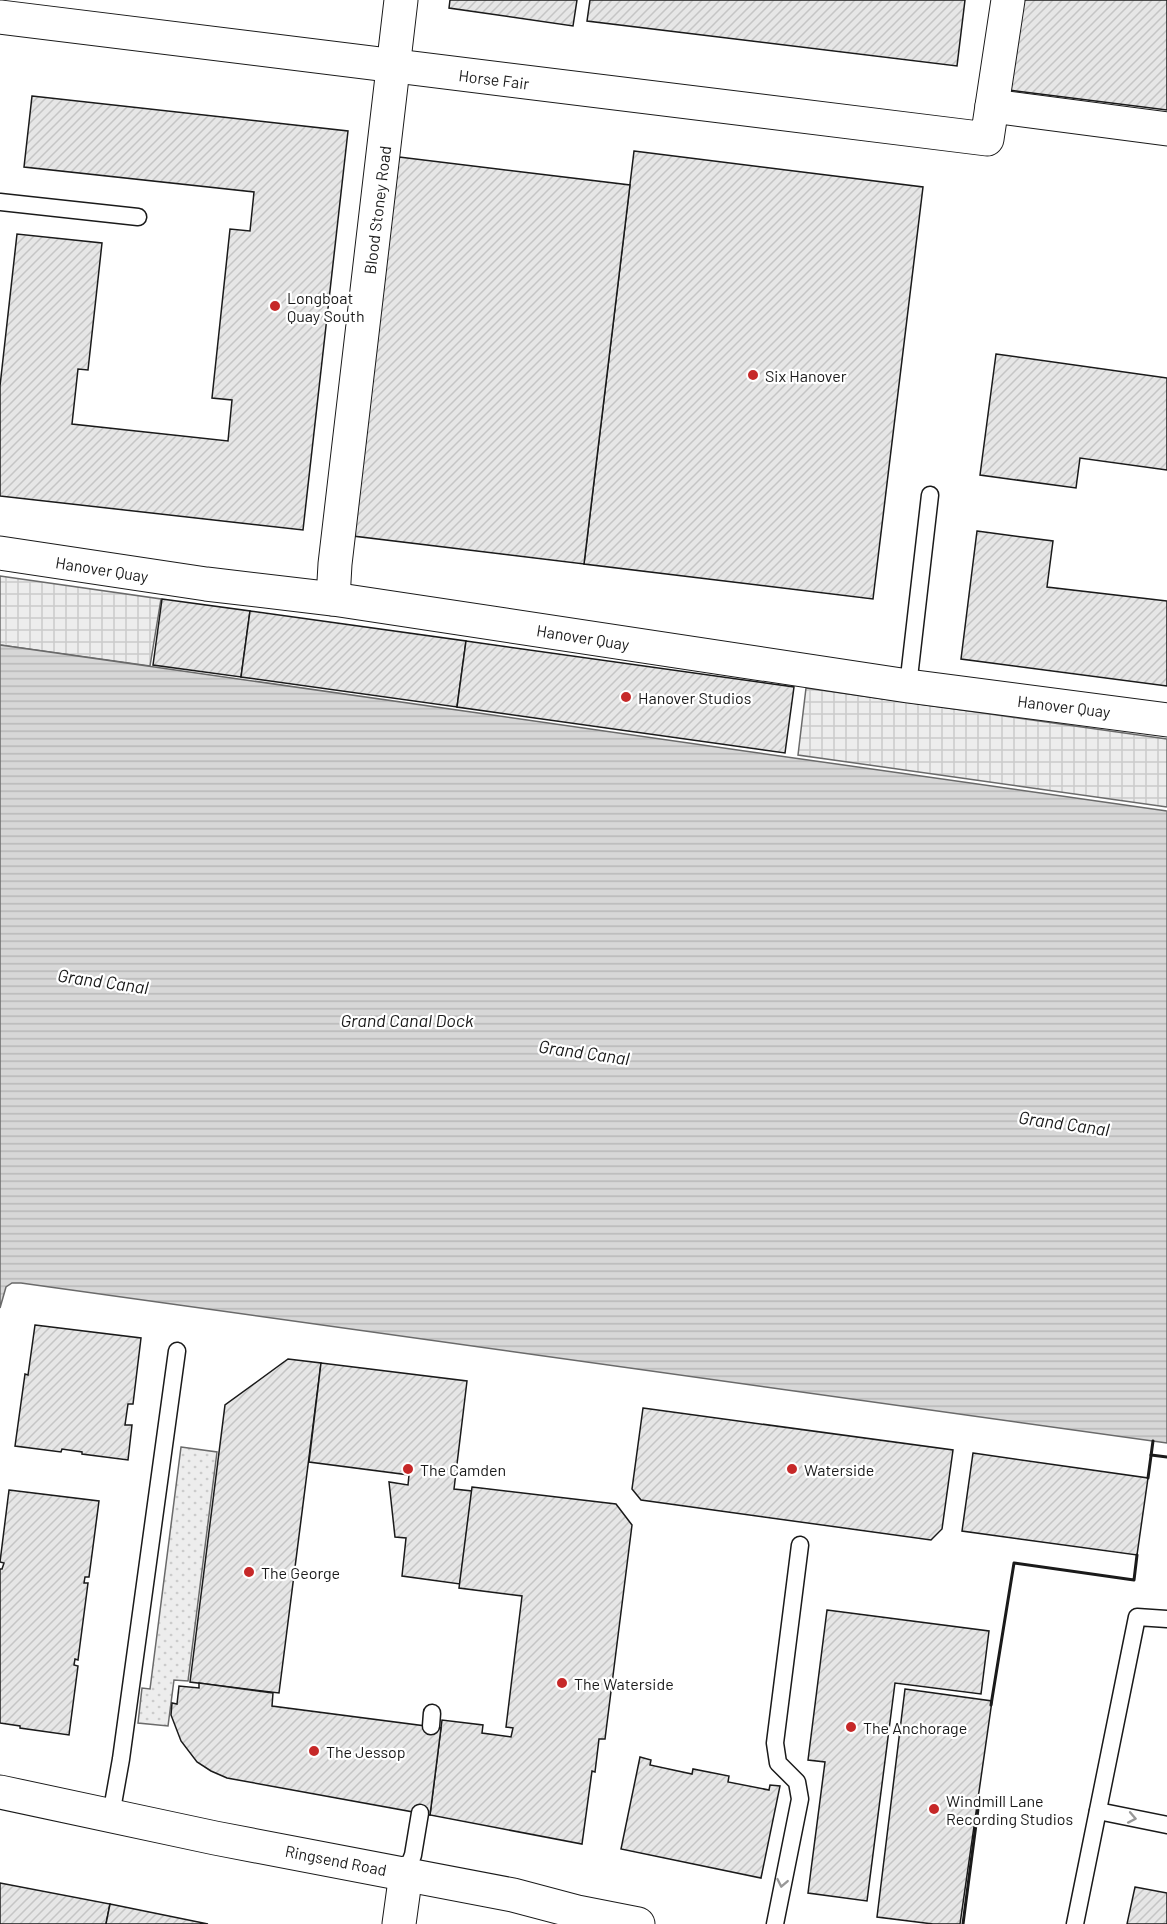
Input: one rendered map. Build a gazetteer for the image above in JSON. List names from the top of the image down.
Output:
{
  "streets": {
    "street": [
      "Horse Fair",
      "Blood Stoney Road",
      "Hanover Quay",
      "Ringsend Road"
    ]
  },
  "crossings": [
    ["Horse Fair", "Blood Stoney Road"],
    ["Blood Stoney Road", "Hanover Quay"]
  ],
  "water": ["Grand Canal", "Grand Canal Dock"],
  "places": [
    "Longboat Quay South",
    "Six Hanover",
    "Hanover Studios",
    "The Camden",
    "Waterside",
    "The George",
    "The Waterside",
    "The Anchorage",
    "The Jessop",
    "Windmill Lane Recording Studios"
  ]
}
